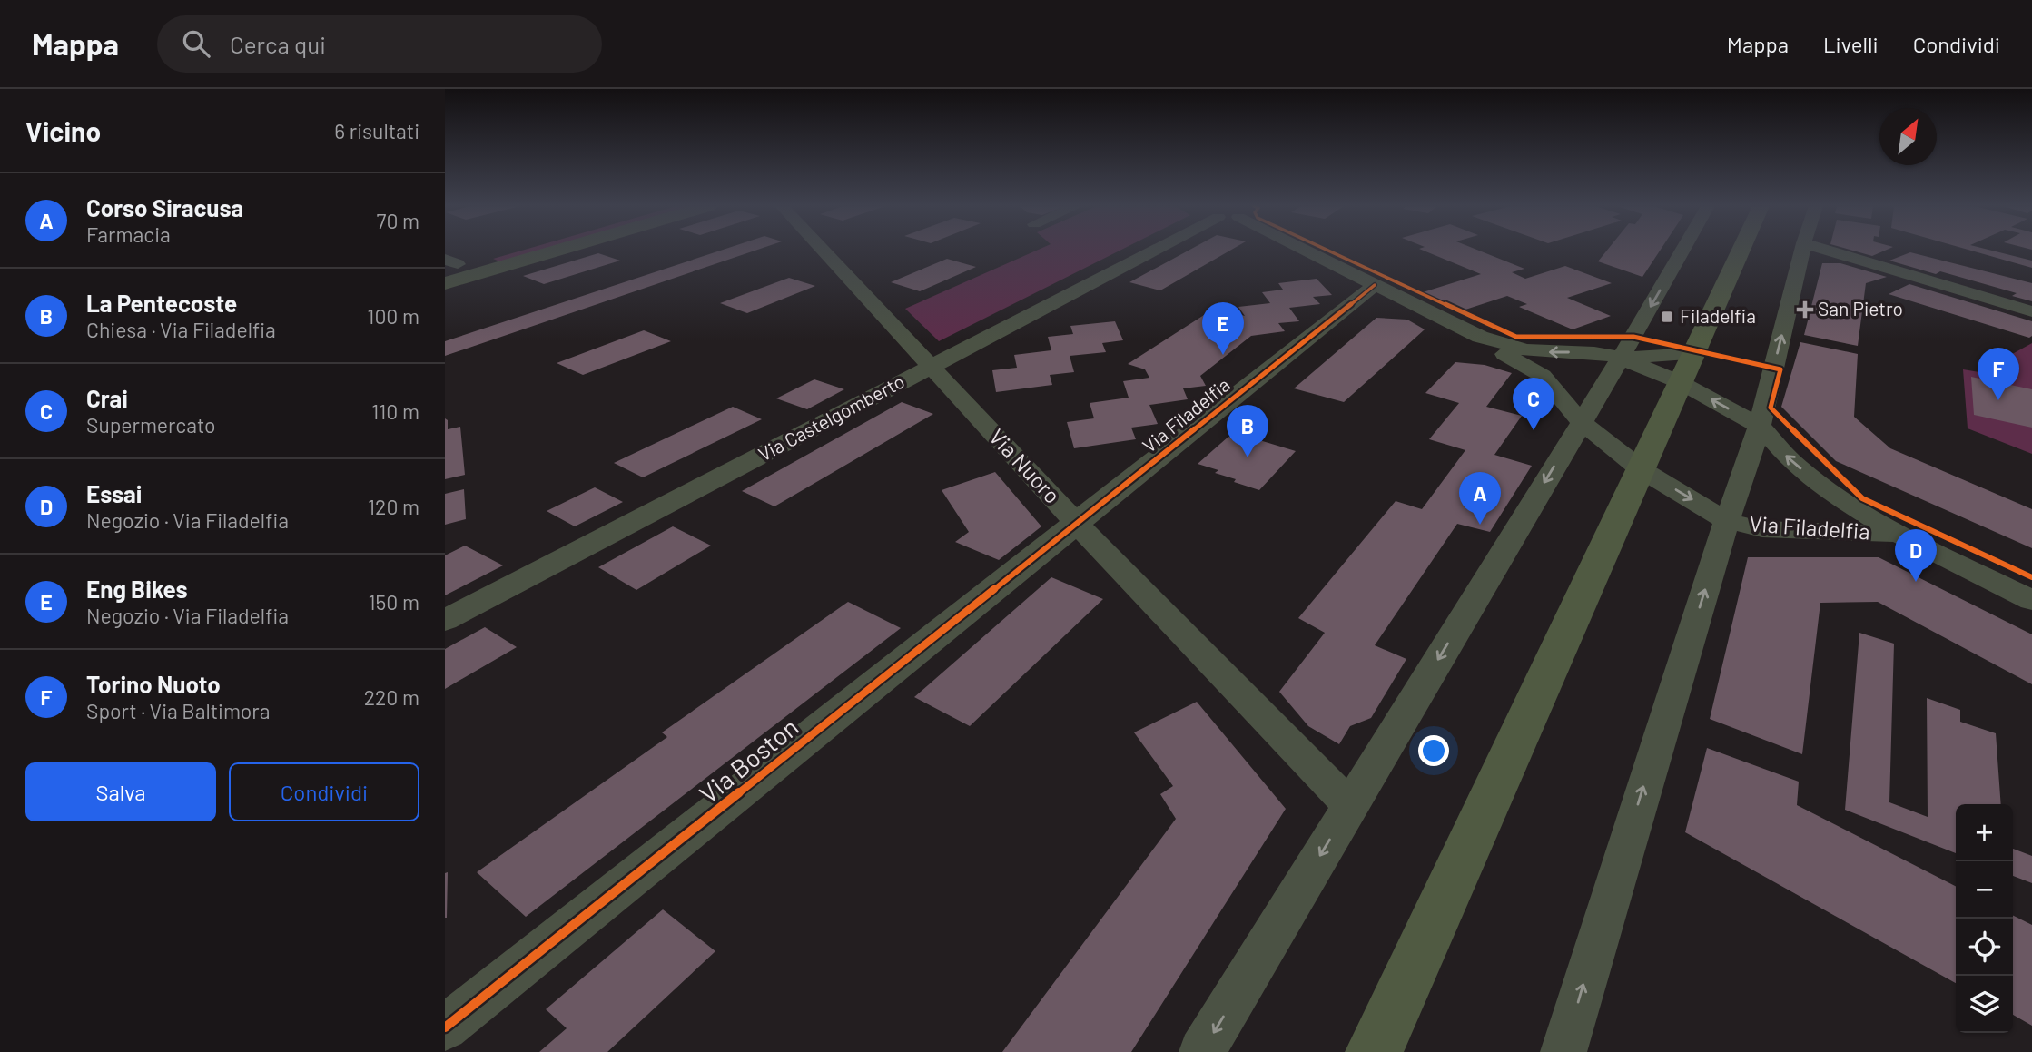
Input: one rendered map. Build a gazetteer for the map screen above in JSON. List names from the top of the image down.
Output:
{
  "streets": {
    "street": [
      "Via Filadelfia",
      "Via Castelgomberto",
      "Via Nuoro",
      "Via Boston"
    ]
  },
  "crossings": [
    ["Via Filadelfia", "Via Nuoro"],
    ["Via Filadelfia", "Via Boston"],
    ["Via Castelgomberto", "Via Nuoro"],
    ["Via Nuoro", "Via Boston"]
  ],
  "places": {
    "health": ["San Pietro"],
    "transit": ["Filadelfia"]
  },
  "north": "top right",
  "page": {
    "header": "Mappa",
    "search": "Cerca qui",
    "nav": ["Mappa", "Livelli", "Condividi"],
    "heading": ["Vicino", "6 risultati"],
    "list": [
      {
        "mark": "A",
        "name": "Corso Siracusa",
        "note": "Farmacia",
        "value": "70 m"
      },
      {
        "mark": "B",
        "name": "La Pentecoste",
        "note": "Chiesa · Via Filadelfia",
        "value": "100 m"
      },
      {
        "mark": "C",
        "name": "Crai",
        "note": "Supermercato",
        "value": "110 m"
      },
      {
        "mark": "D",
        "name": "Essai",
        "note": "Negozio · Via Filadelfia",
        "value": "120 m"
      },
      {
        "mark": "E",
        "name": "Eng Bikes",
        "note": "Negozio · Via Filadelfia",
        "value": "150 m"
      },
      {
        "mark": "F",
        "name": "Torino Nuoto",
        "note": "Sport · Via Baltimora",
        "value": "220 m"
      }
    ],
    "pins": [
      "E",
      "F",
      "C",
      "B",
      "A",
      "D"
    ],
    "buttons": ["Salva", "Condividi"],
    "map_buttons": ["+", "−"]
  }
}
